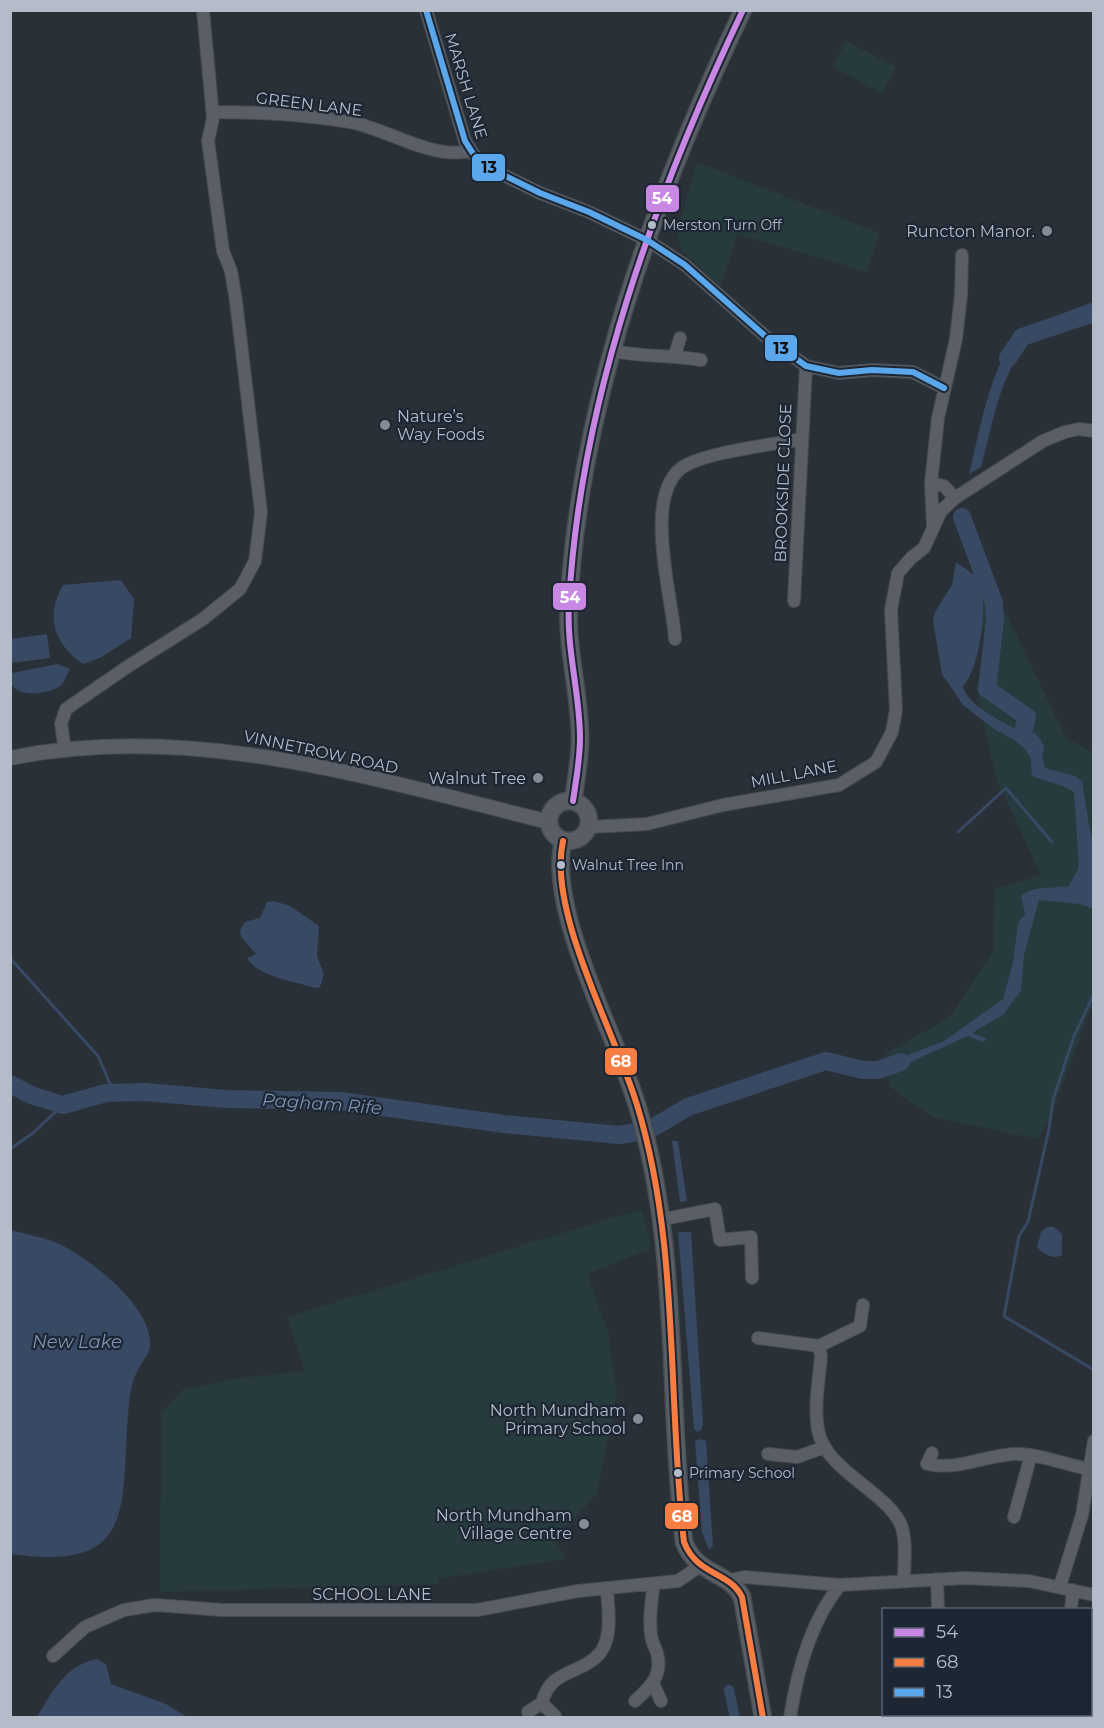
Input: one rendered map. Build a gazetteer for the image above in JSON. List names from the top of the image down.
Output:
{
  "streets": {
    "street": [
      "MARSH LANE",
      "GREEN LANE",
      "BROOKSIDE CLOSE",
      "VINNETROW ROAD",
      "MILL LANE",
      "SCHOOL LANE"
    ]
  },
  "crossings": [
    ["MARSH LANE", "GREEN LANE"],
    ["MARSH LANE", "BROOKSIDE CLOSE"],
    ["VINNETROW ROAD", "MILL LANE"]
  ],
  "water": ["Pagham Rife", "New Lake"],
  "places": [
    "Merston Turn Off",
    "Runcton Manor.",
    "Nature’s Way Foods",
    "Walnut Tree",
    "Walnut Tree Inn",
    "North Mundham Primary School",
    "Primary School",
    "North Mundham Village Centre"
  ],
  "lines": ["transit line 54", "transit line 13", "transit line 68"],
  "legend": ["54", "68", "13"]
}
